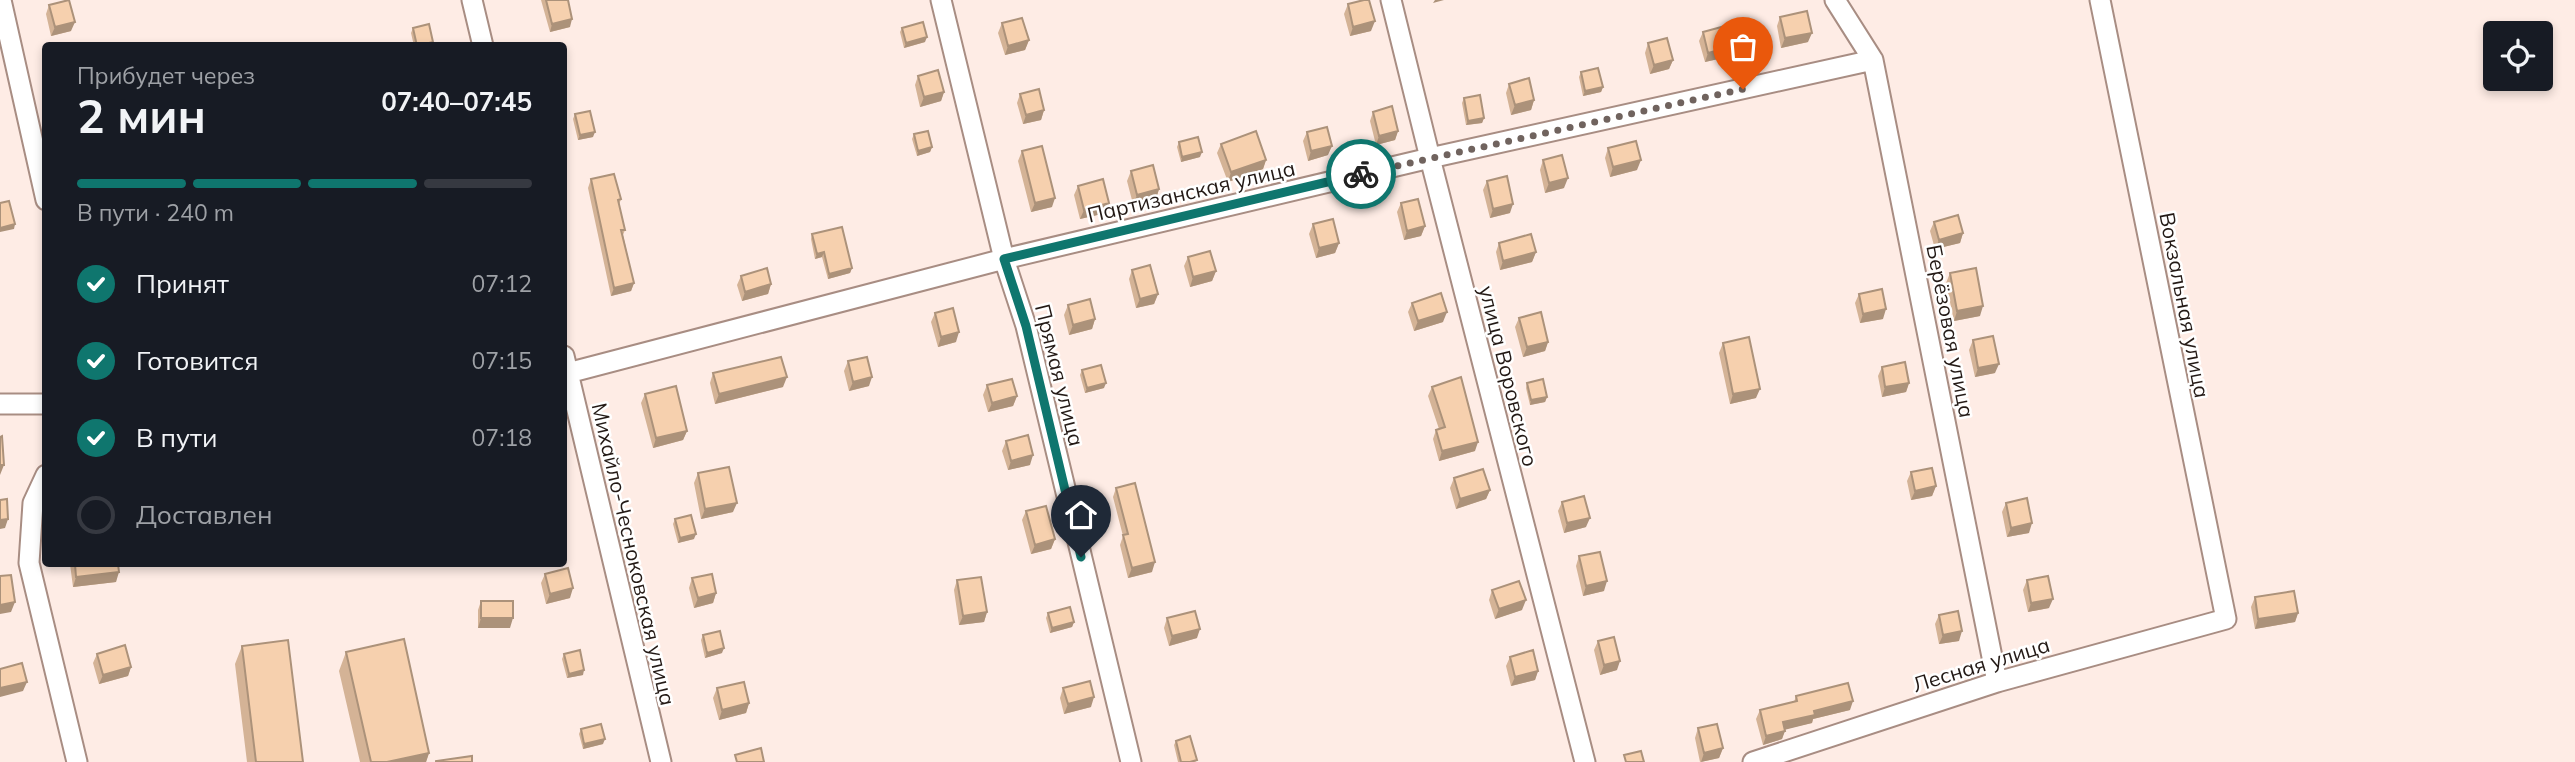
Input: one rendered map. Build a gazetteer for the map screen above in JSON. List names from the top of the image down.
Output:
{
  "streets": {
    "street": [
      "Партизанская улица",
      "Вокзальная улица",
      "Берёзовая улица",
      "Прямая улица",
      "улица Воровского",
      "Михайло-Чесноковская улица",
      "Лесная улица"
    ]
  },
  "crossings": [
    ["Партизанская улица", "Берёзовая улица"],
    ["Партизанская улица", "Прямая улица"],
    ["Партизанская улица", "улица Воровского"],
    ["Вокзальная улица", "Лесная улица"],
    ["Берёзовая улица", "Лесная улица"]
  ],
  "page": {
    "heading": ["2 мин", "Прибудет через", "07:40–07:45"],
    "bar": "В пути · 240 m",
    "list": [
      ["Принят", "07:12"],
      ["Готовится", "07:15"],
      ["В пути", "07:18"],
      "Доставлен"
    ]
  }
}
